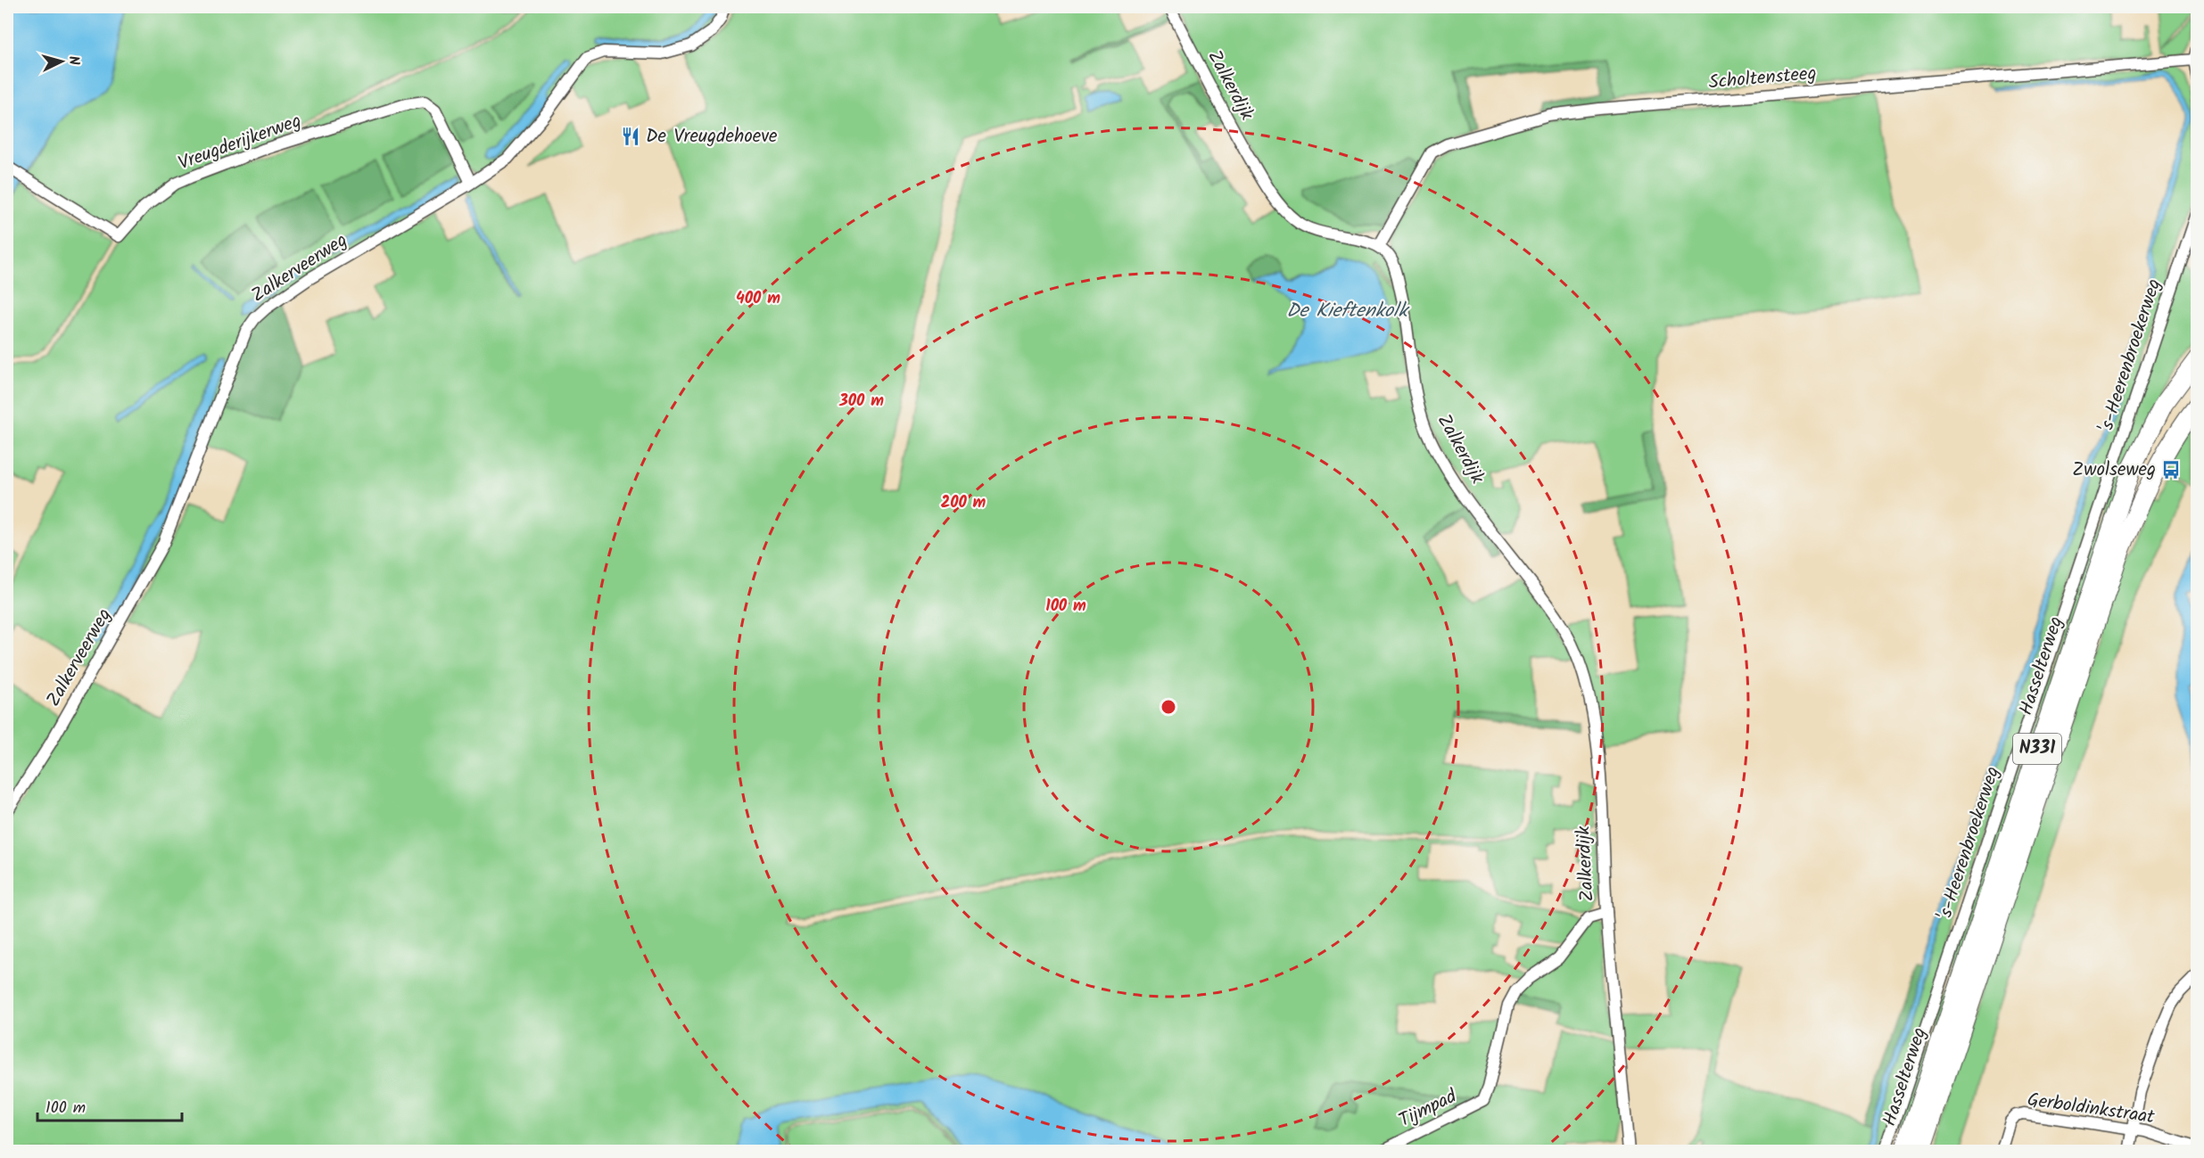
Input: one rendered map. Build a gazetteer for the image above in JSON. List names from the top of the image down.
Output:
{
  "streets": {
    "main road": ["Hasselterweg", "N331"],
    "street": [
      "Scholtensteeg",
      "Zalkerdijk",
      "Vreugderijkerweg",
      "Zalkerveerweg",
      "'s-Heerenbroekerweg",
      "Tijmpad",
      "Gerboldinkstraat"
    ]
  },
  "crossings": [
    ["Scholtensteeg", "Zalkerdijk"],
    ["Zalkerdijk", "Tijmpad"],
    ["Vreugderijkerweg", "Zalkerveerweg"]
  ],
  "water": ["De Kieftenkolk"],
  "places": {
    "restaurant": ["De Vreugdehoeve"],
    "bus stop": ["Zwolseweg"]
  },
  "scale_bar": "100 m",
  "north": "right",
  "rings": [
    "400 m",
    "300 m",
    "200 m",
    "100 m"
  ]
}
